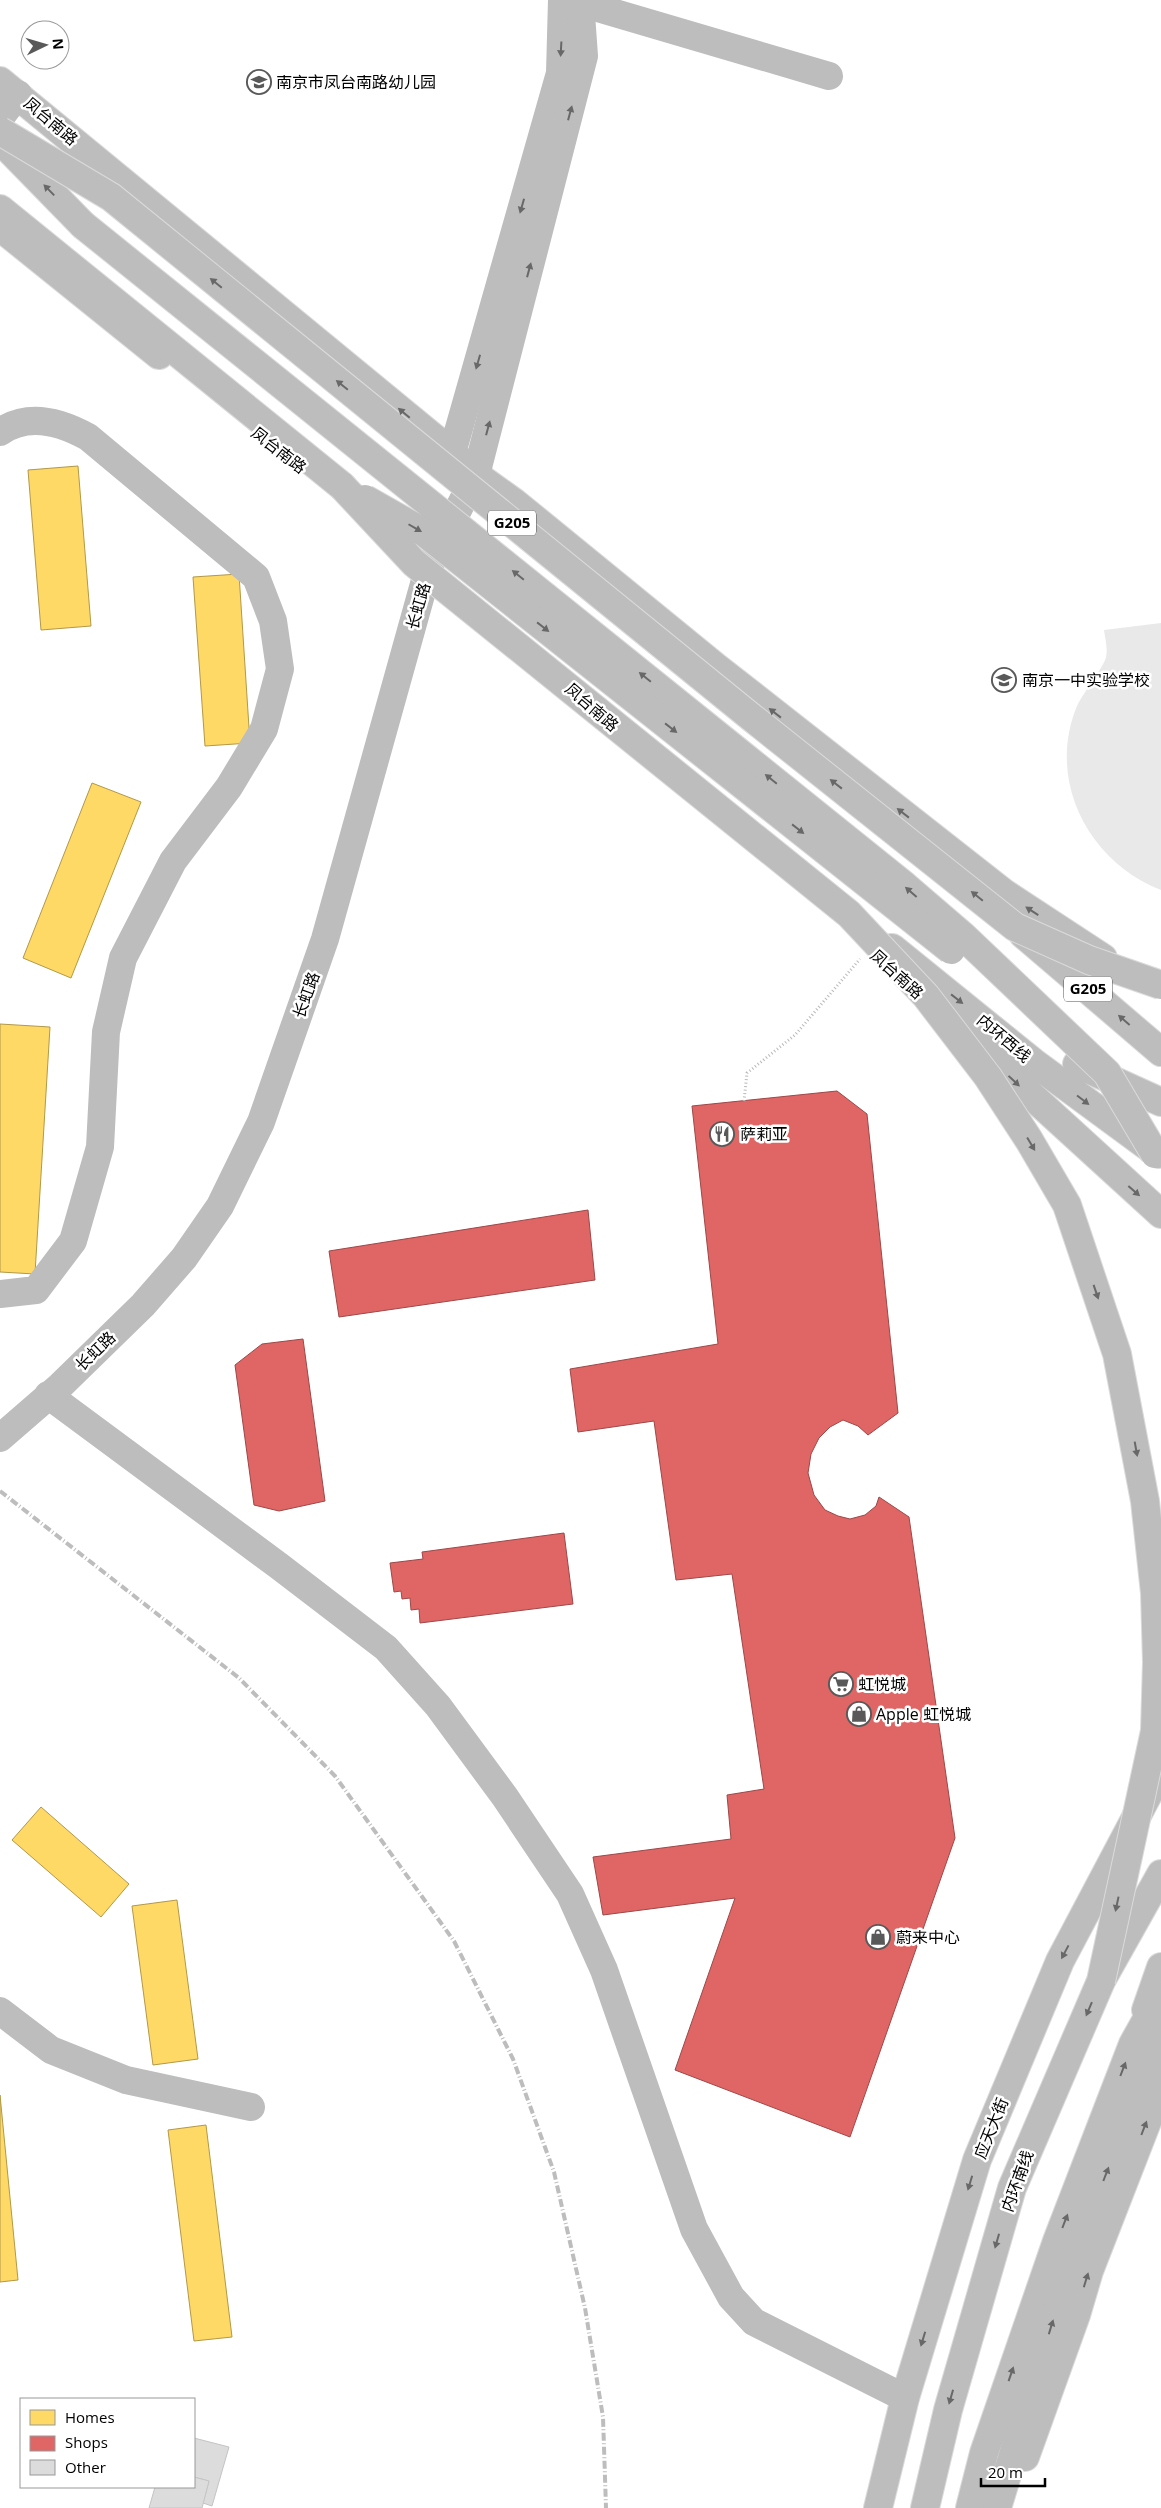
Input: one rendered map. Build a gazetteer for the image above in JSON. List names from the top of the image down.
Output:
{
  "streets": {
    "main road": [
      "凤台南路",
      "G205",
      "长虹路",
      "内环西线",
      "应天大街",
      "内环南线"
    ]
  },
  "crossings": [
    ["凤台南路", "G205"],
    ["凤台南路", "长虹路"]
  ],
  "places": {
    "school or university": ["南京市凤台南路幼儿园", "南京一中实验学校"],
    "restaurant": ["萨莉亚"],
    "supermarket": ["虹悦城"],
    "shop": ["Apple 虹悦城", "蔚来中心"]
  },
  "legend": ["Homes", "Shops", "Other"],
  "scale_bar": "20 m",
  "north": "right"
}
